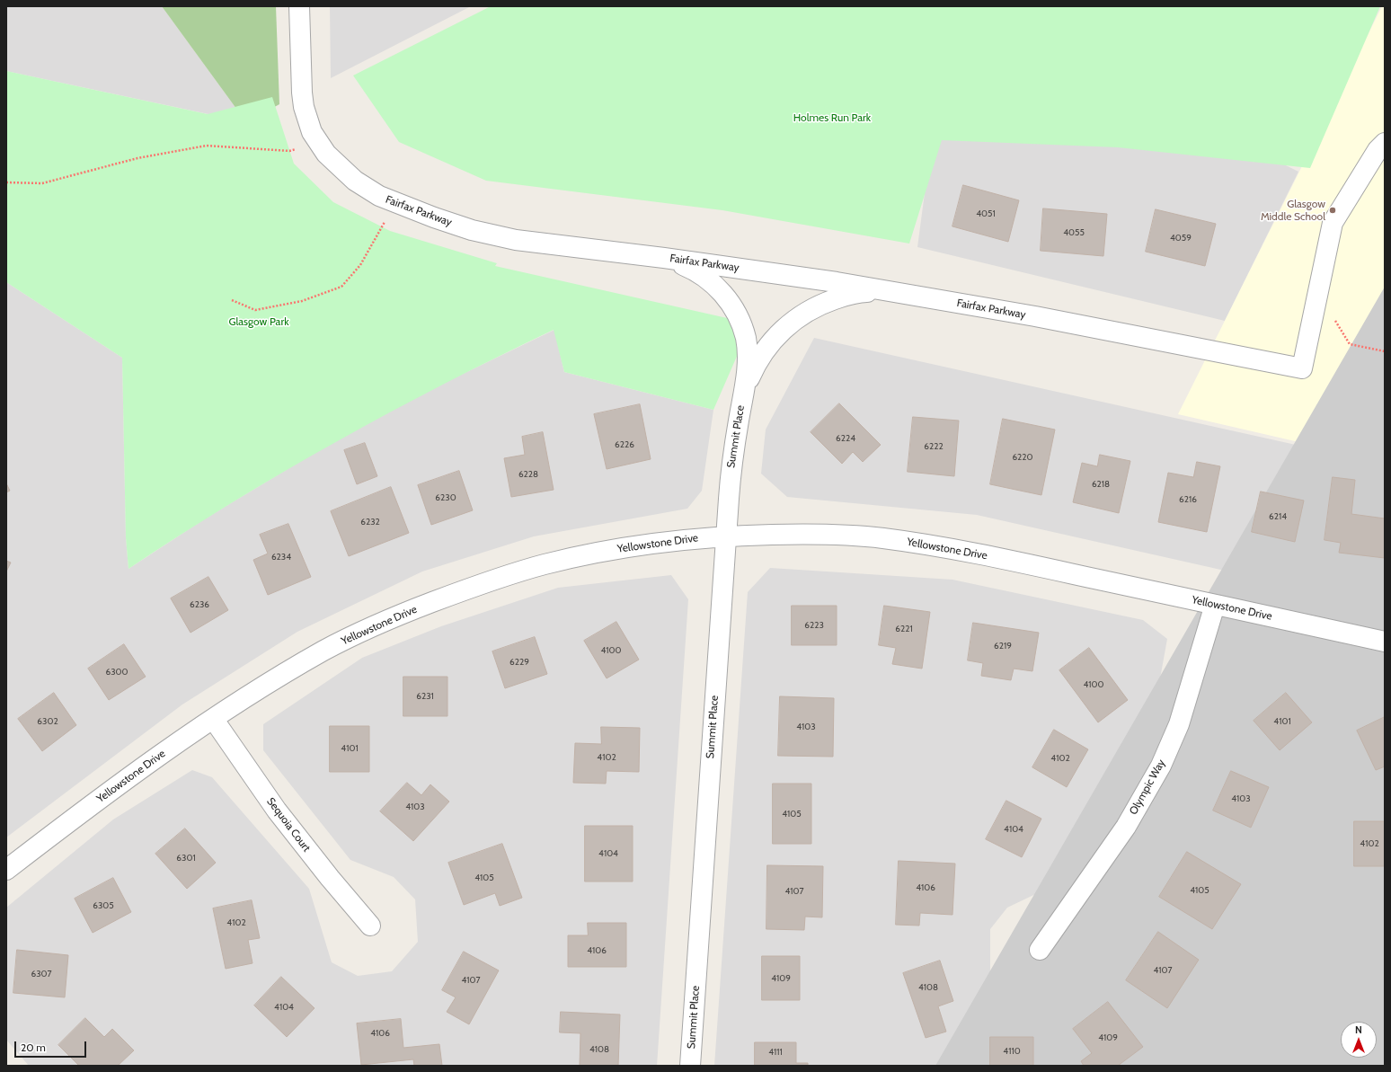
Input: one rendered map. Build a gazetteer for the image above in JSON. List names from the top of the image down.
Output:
{
  "streets": {
    "street": [
      "Fairfax Parkway",
      "Summit Place",
      "Yellowstone Drive",
      "Olympic Way",
      "Sequoia Court"
    ]
  },
  "crossings": [
    ["Fairfax Parkway", "Summit Place"],
    ["Summit Place", "Yellowstone Drive"],
    ["Yellowstone Drive", "Olympic Way"],
    ["Yellowstone Drive", "Sequoia Court"]
  ],
  "parks": ["Holmes Run Park", "Glasgow Park"],
  "places": ["Glasgow Middle School"],
  "house_numbers": [
    "4051",
    "4055",
    "4059",
    "6224",
    "6226",
    "6222",
    "6220",
    "6228",
    "6218",
    "6230",
    "6216",
    "6214",
    "6232",
    "6234",
    "6236",
    "6223",
    "6221",
    "6219",
    "4100",
    "6229",
    "6300",
    "4100",
    "6231",
    "6302",
    "4101",
    "4103",
    "4101",
    "4102",
    "4102",
    "4103",
    "4103",
    "4105",
    "4104",
    "4102",
    "4104",
    "6301",
    "4105",
    "4106",
    "4105",
    "4107",
    "6305",
    "4102",
    "4106",
    "4107",
    "6307",
    "4109",
    "4107",
    "4108",
    "4104",
    "4106",
    "4109",
    "4108",
    "4110",
    "4111"
  ],
  "scale_bar": "20 m",
  "north": "top"
}
